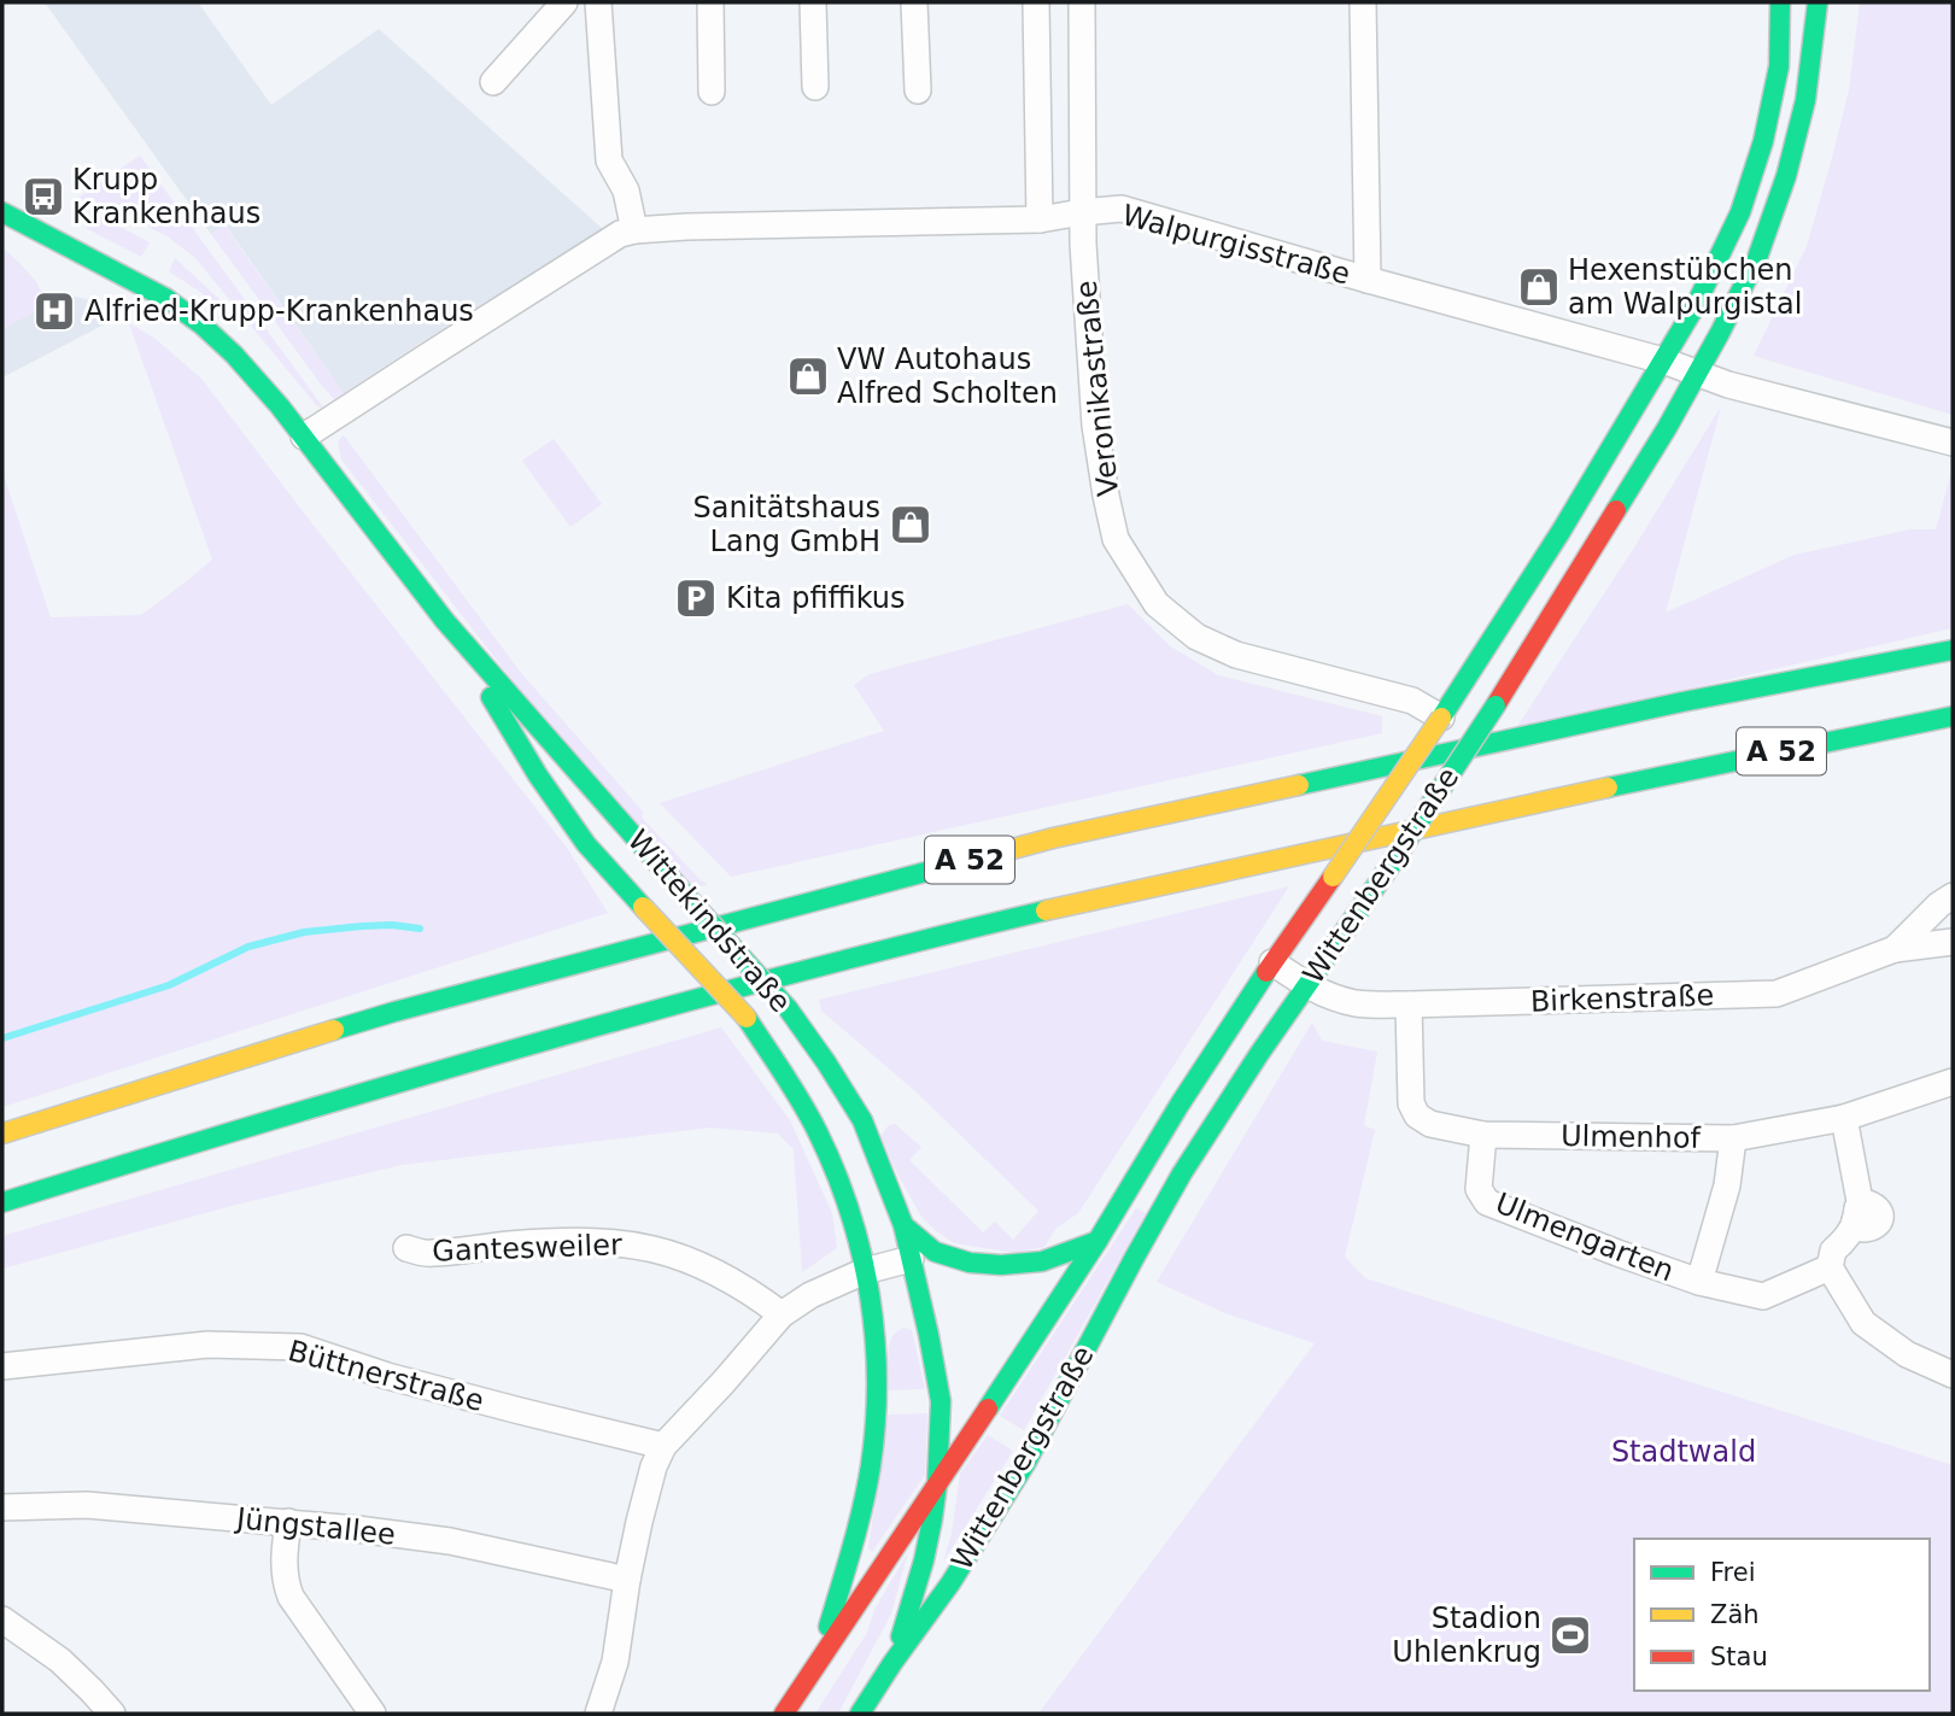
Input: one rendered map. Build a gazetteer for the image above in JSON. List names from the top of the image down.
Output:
{
  "streets": {
    "main road": ["A 52", "Wittenbergstraße", "Wittekindstraße"],
    "street": [
      "Walpurgisstraße",
      "Veronikastraße",
      "Birkenstraße",
      "Ulmenhof",
      "Ulmengarten",
      "Gantesweiler",
      "Büttnerstraße",
      "Jüngstallee"
    ]
  },
  "crossings": [
    ["Walpurgisstraße", "Veronikastraße"],
    ["Walpurgisstraße", "Wittenbergstraße"],
    ["Walpurgisstraße", "Wittekindstraße"],
    ["Veronikastraße", "Wittenbergstraße"],
    ["Wittenbergstraße", "Wittekindstraße"],
    ["Wittenbergstraße", "Birkenstraße"],
    ["Birkenstraße", "Ulmenhof"],
    ["Ulmenhof", "Ulmengarten"]
  ],
  "parks": ["Stadtwald"],
  "places": {
    "bus stop": ["Krupp Krankenhaus"],
    "shop": ["Hexenstübchen am Walpurgistal", "VW Autohaus Alfred Scholten", "Sanitätshaus Lang GmbH"],
    "hospital": ["Alfried-Krupp-Krankenhaus"],
    "parking": ["Kita pfiffikus"],
    "sports": ["Stadion Uhlenkrug"]
  },
  "legend": ["Frei", "Zäh", "Stau"]
}
